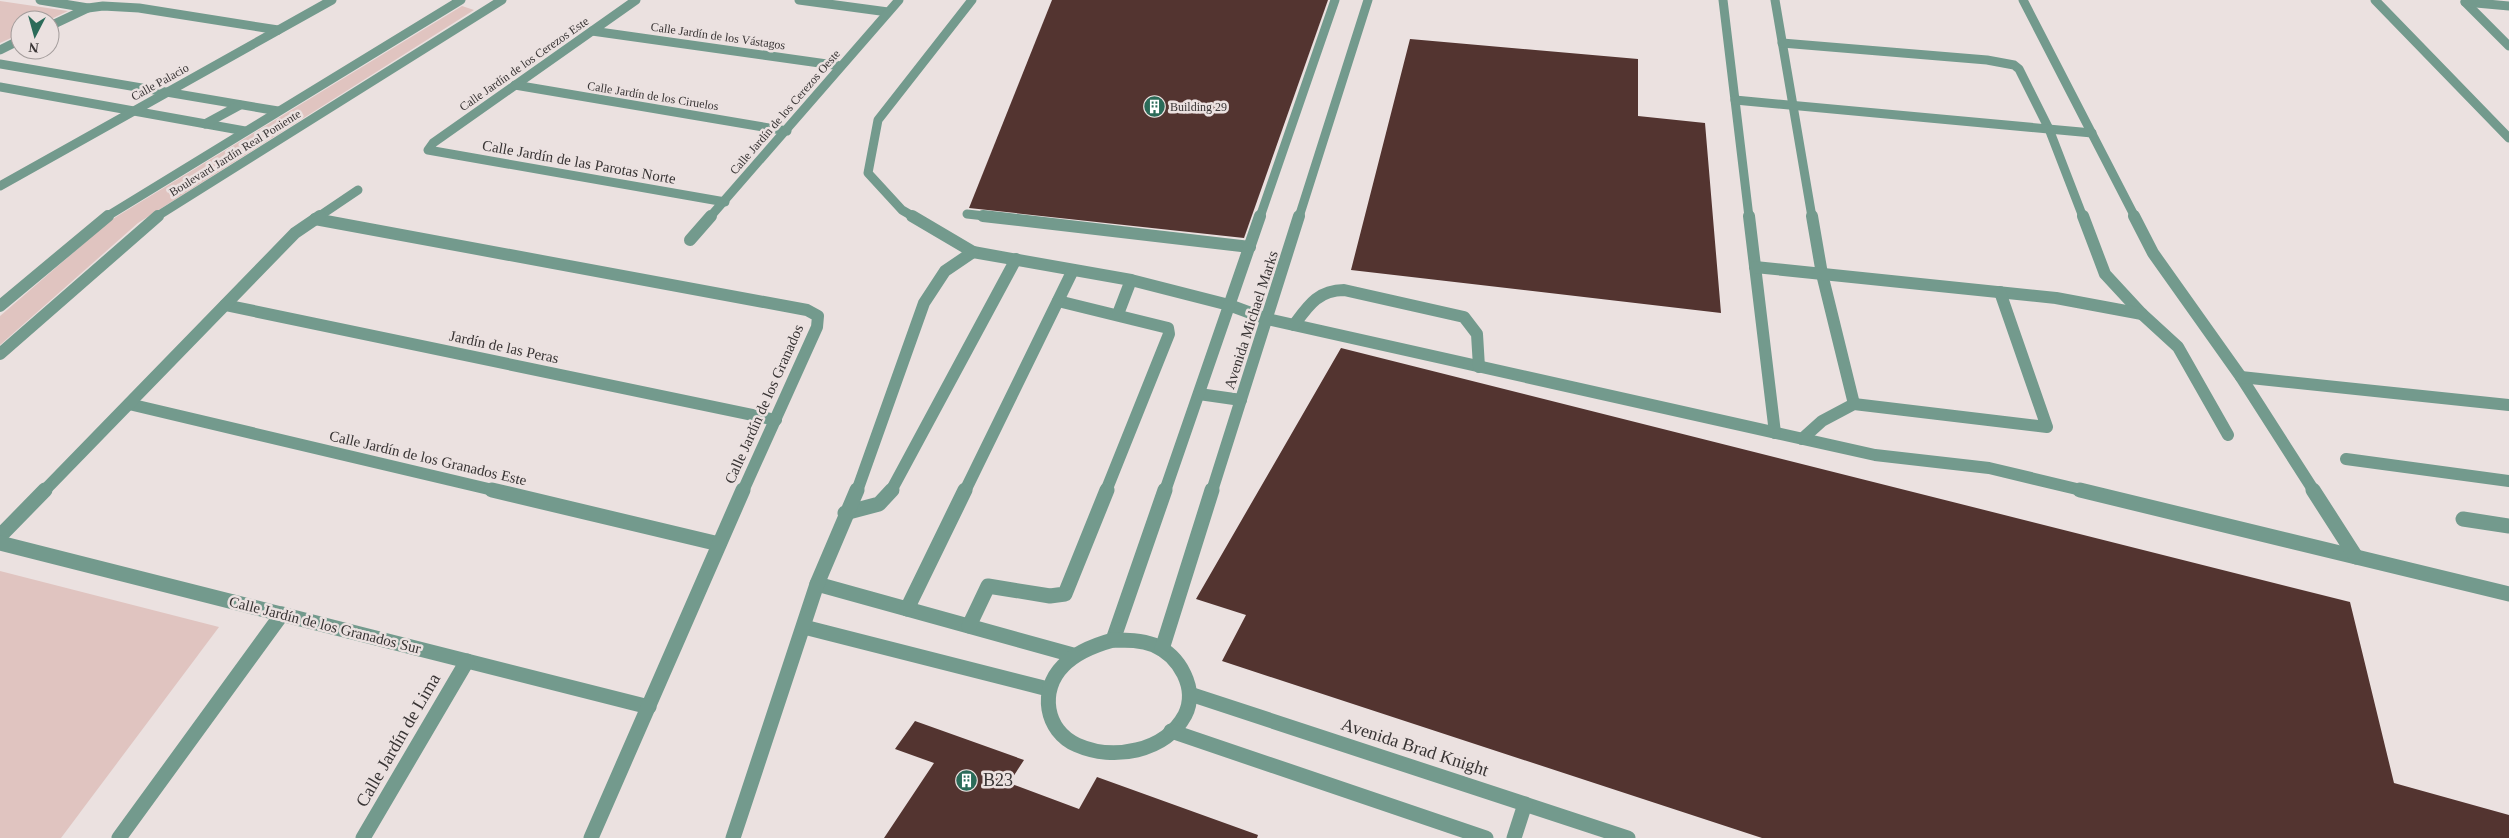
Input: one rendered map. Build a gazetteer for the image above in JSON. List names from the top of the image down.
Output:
{
  "streets": {
    "street": [
      "Calle Jardín de los Vástagos",
      "Calle Jardín de los Cerezos Este",
      "Calle Palacio",
      "Calle Jardín de los Ciruelos",
      "Calle Jardín de los Cerezos Oeste",
      "Boulevard Jardín Real Poniente",
      "Calle Jardín de las Parotas Norte",
      "Avenida Michael Marks",
      "Jardín de las Peras",
      "Calle Jardín de los Granados",
      "Calle Jardín de los Granados Este",
      "Calle Jardín de los Granados Sur",
      "Calle Jardín de Lima",
      "Avenida Brad Knight"
    ]
  },
  "crossings": [
    ["Calle Jardín de los Vástagos", "Calle Jardín de los Cerezos Este"],
    ["Calle Jardín de los Vástagos", "Calle Jardín de los Cerezos Oeste"],
    ["Calle Jardín de los Cerezos Este", "Calle Jardín de los Ciruelos"],
    ["Calle Jardín de los Cerezos Este", "Calle Jardín de las Parotas Norte"],
    ["Calle Jardín de los Ciruelos", "Calle Jardín de los Cerezos Oeste"],
    ["Calle Jardín de los Cerezos Oeste", "Calle Jardín de las Parotas Norte"],
    ["Avenida Michael Marks", "Avenida Brad Knight"],
    ["Jardín de las Peras", "Calle Jardín de los Granados"],
    ["Calle Jardín de los Granados", "Calle Jardín de los Granados Este"],
    ["Calle Jardín de los Granados", "Calle Jardín de los Granados Sur"],
    ["Calle Jardín de los Granados Sur", "Calle Jardín de Lima"]
  ],
  "places": {
    "building": ["Building 29", "B23"]
  },
  "north": "bottom"
}
